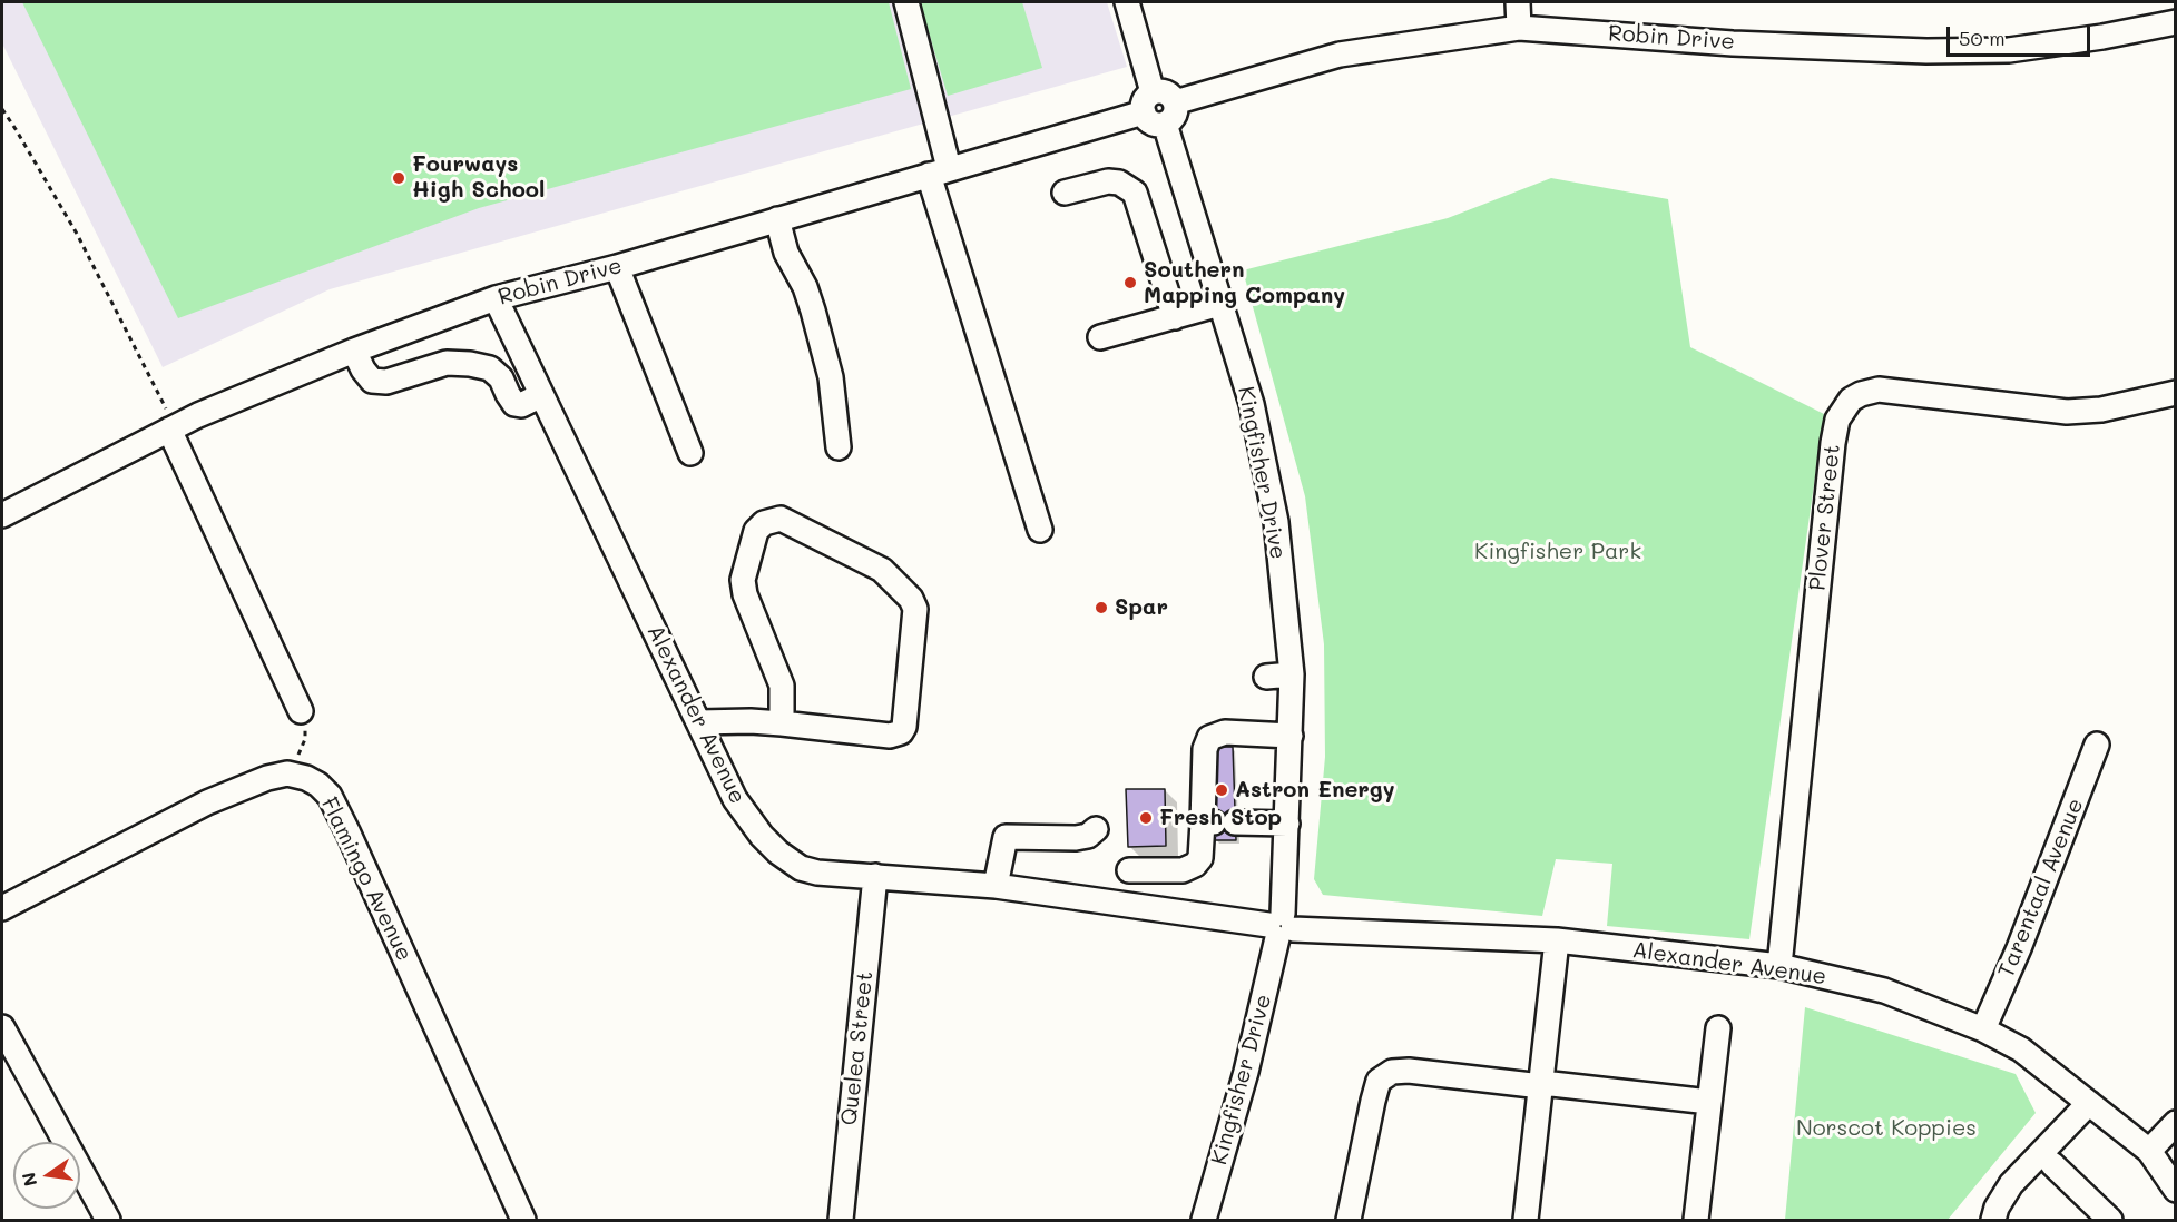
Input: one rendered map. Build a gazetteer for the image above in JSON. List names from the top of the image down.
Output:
{
  "streets": {
    "street": [
      "Robin Drive",
      "Kingfisher Drive",
      "Plover Street",
      "Alexander Avenue",
      "Flamingo Avenue",
      "Tarentaal Avenue",
      "Quelea Street"
    ]
  },
  "crossings": [
    ["Robin Drive", "Kingfisher Drive"],
    ["Robin Drive", "Alexander Avenue"],
    ["Kingfisher Drive", "Alexander Avenue"],
    ["Plover Street", "Alexander Avenue"],
    ["Alexander Avenue", "Tarentaal Avenue"],
    ["Alexander Avenue", "Quelea Street"]
  ],
  "parks": ["Kingfisher Park", "Norscot Koppies"],
  "places": [
    "Fourways High School",
    "Southern Mapping Company",
    "Spar",
    "Astron Energy",
    "Fresh Stop"
  ],
  "scale_bar": "50 m",
  "north": "left"
}
